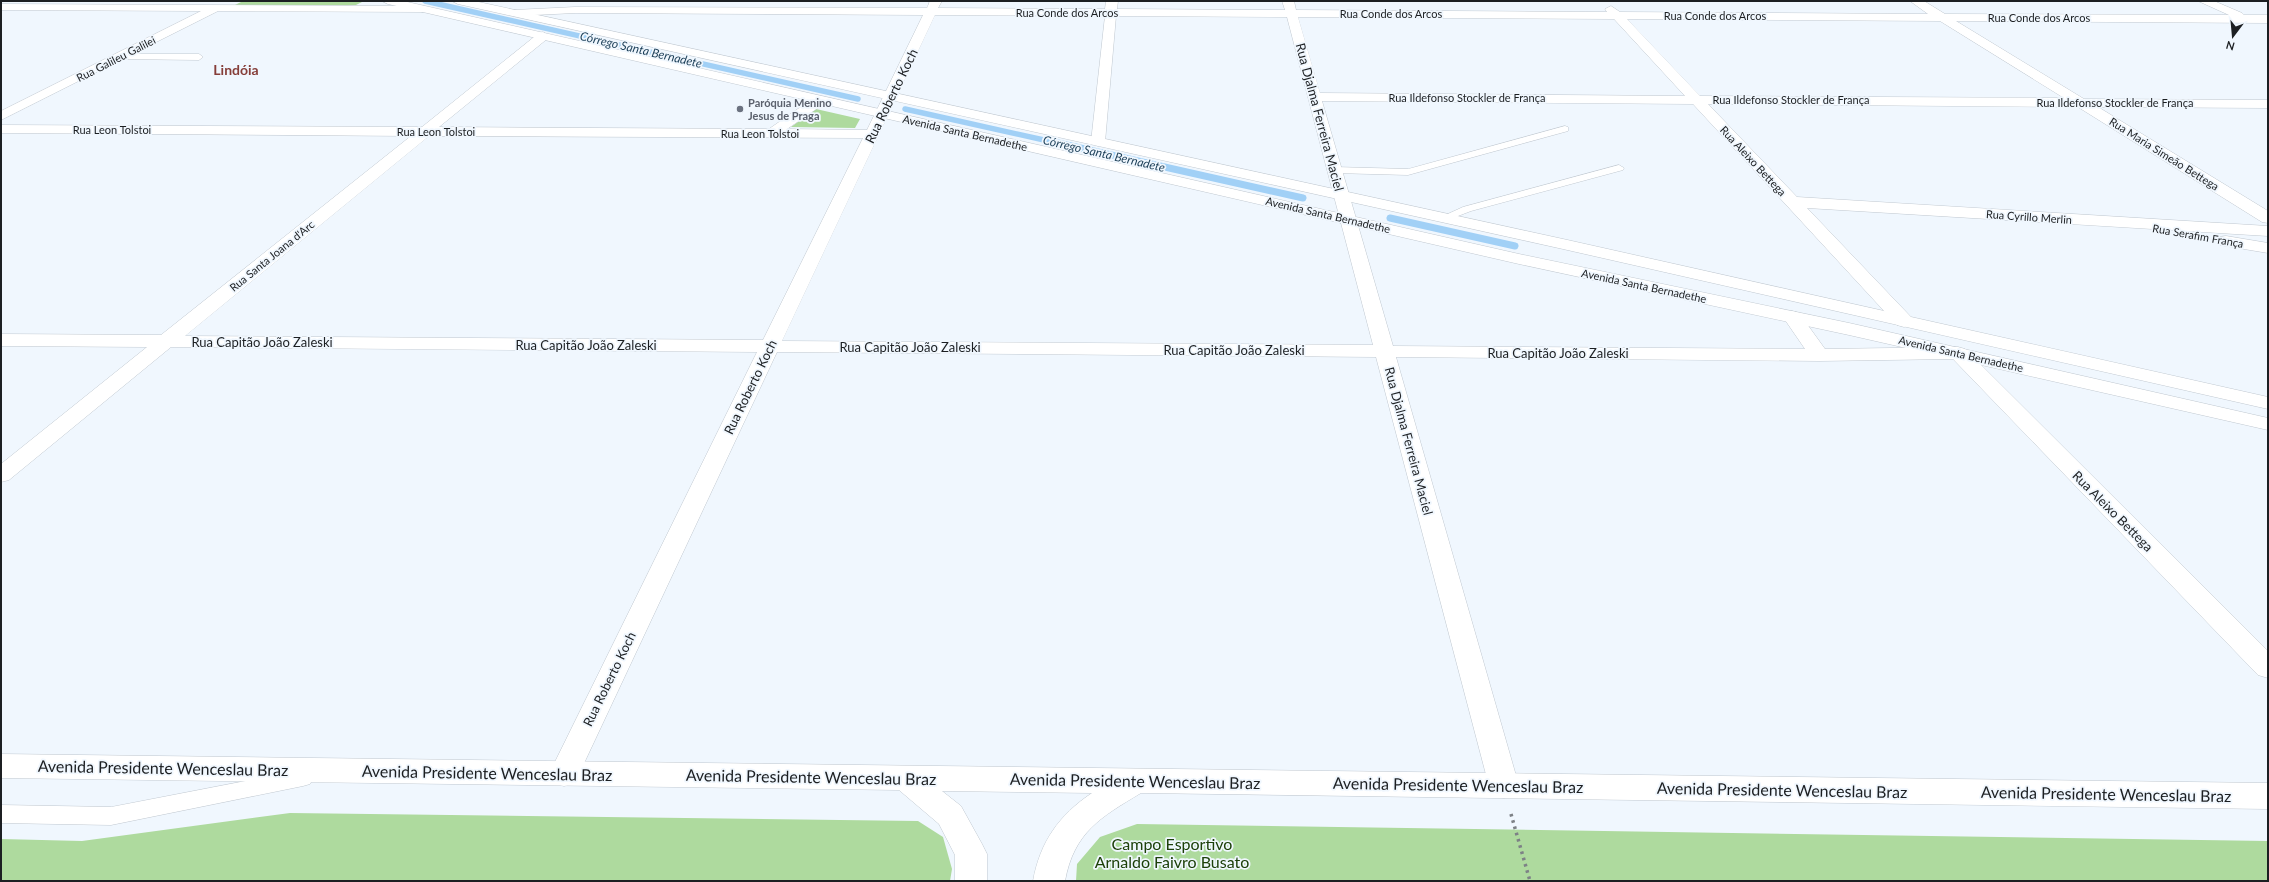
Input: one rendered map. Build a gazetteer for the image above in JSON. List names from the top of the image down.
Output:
{
  "streets": {
    "street": [
      "Rua Conde dos Arcos",
      "Rua Galileu Galilei",
      "Rua Roberto Koch",
      "Rua Ildefonso Stockler de França",
      "Rua Djalma Ferreira Maciel",
      "Rua Leon Tolstoi",
      "Avenida Santa Bernadethe",
      "Rua Maria Simeão Bettega",
      "Rua Aleixo Bettega",
      "Rua Cyrillo Merlin",
      "Rua Serafim França",
      "Rua Santa Joana d'Arc",
      "Rua Capitão João Zaleski",
      "Avenida Presidente Wenceslau Braz"
    ]
  },
  "crossings": [
    ["Rua Conde dos Arcos", "Rua Roberto Koch"],
    ["Rua Conde dos Arcos", "Rua Djalma Ferreira Maciel"],
    ["Rua Conde dos Arcos", "Avenida Santa Bernadethe"],
    ["Rua Conde dos Arcos", "Rua Maria Simeão Bettega"],
    ["Rua Conde dos Arcos", "Rua Aleixo Bettega"],
    ["Rua Roberto Koch", "Rua Leon Tolstoi"],
    ["Rua Roberto Koch", "Avenida Santa Bernadethe"],
    ["Rua Roberto Koch", "Rua Capitão João Zaleski"],
    ["Rua Roberto Koch", "Avenida Presidente Wenceslau Braz"],
    ["Rua Ildefonso Stockler de França", "Rua Djalma Ferreira Maciel"],
    ["Rua Ildefonso Stockler de França", "Rua Maria Simeão Bettega"],
    ["Rua Ildefonso Stockler de França", "Rua Aleixo Bettega"],
    ["Rua Djalma Ferreira Maciel", "Avenida Santa Bernadethe"],
    ["Rua Djalma Ferreira Maciel", "Rua Capitão João Zaleski"],
    ["Rua Djalma Ferreira Maciel", "Avenida Presidente Wenceslau Braz"],
    ["Rua Leon Tolstoi", "Rua Santa Joana d'Arc"],
    ["Avenida Santa Bernadethe", "Rua Aleixo Bettega"],
    ["Avenida Santa Bernadethe", "Rua Santa Joana d'Arc"],
    ["Avenida Santa Bernadethe", "Rua Capitão João Zaleski"],
    ["Rua Aleixo Bettega", "Rua Cyrillo Merlin"],
    ["Rua Aleixo Bettega", "Rua Capitão João Zaleski"],
    ["Rua Cyrillo Merlin", "Rua Serafim França"],
    ["Rua Santa Joana d'Arc", "Rua Capitão João Zaleski"]
  ],
  "districts": ["Lindóia"],
  "water": ["Córrego Santa Bernadete"],
  "parks": ["Campo Esportivo Arnaldo Faivro Busato"],
  "places": ["Paróquia Menino Jesus de Praga"],
  "north": "bottom"
}
